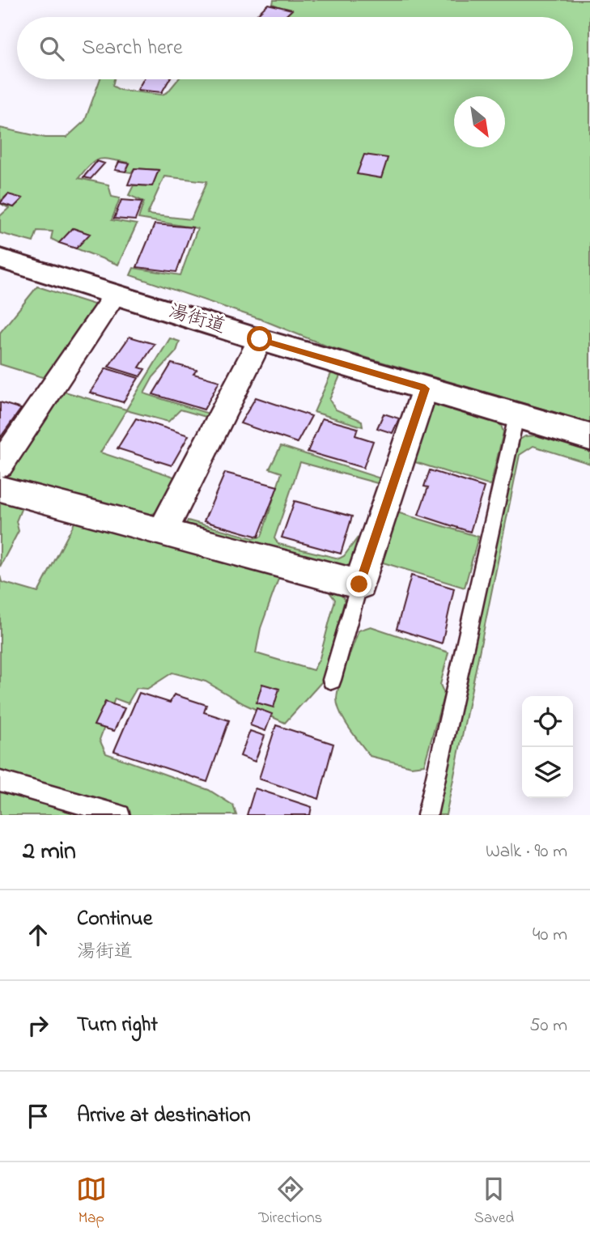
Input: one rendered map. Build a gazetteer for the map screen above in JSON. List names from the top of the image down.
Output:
{
  "streets": {
    "street": ["湯街道"]
  },
  "north": "bottom right",
  "page": {
    "search": "Search here",
    "heading": ["2 min", "Walk · 90 m"],
    "list": [
      ["Continue", "湯街道", "40 m"],
      ["Turn right", "50 m"],
      "Arrive at destination"
    ],
    "nav": ["Map", "Directions", "Saved"]
  }
}
